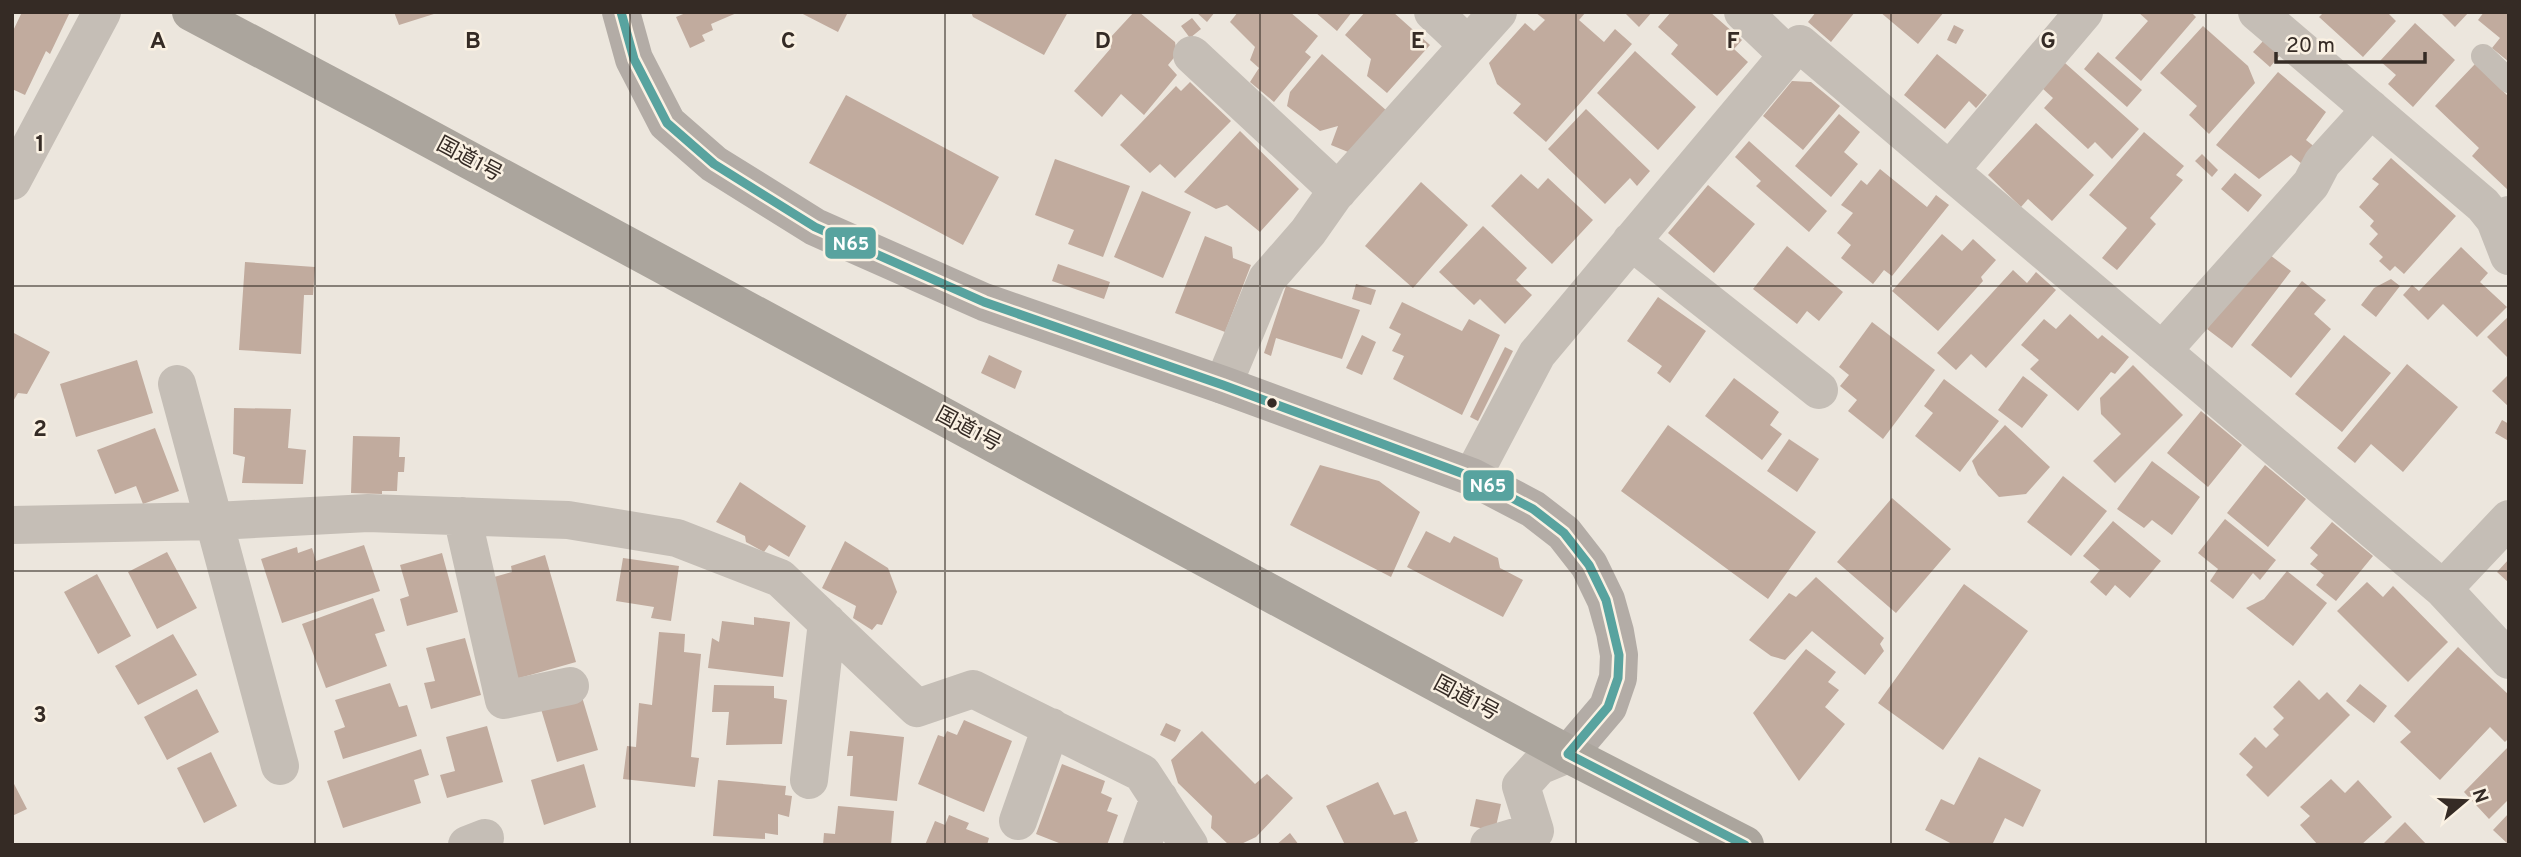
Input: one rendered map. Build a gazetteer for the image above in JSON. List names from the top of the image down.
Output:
{
  "streets": {
    "highway": ["国道1号"]
  },
  "lines": ["transit line N65"],
  "scale_bar": "20 m",
  "north": "right",
  "grid": {
    "columns": [
      "A",
      "B",
      "C",
      "D",
      "E",
      "F",
      "G"
    ],
    "rows": ["1", "2", "3"]
  }
}
